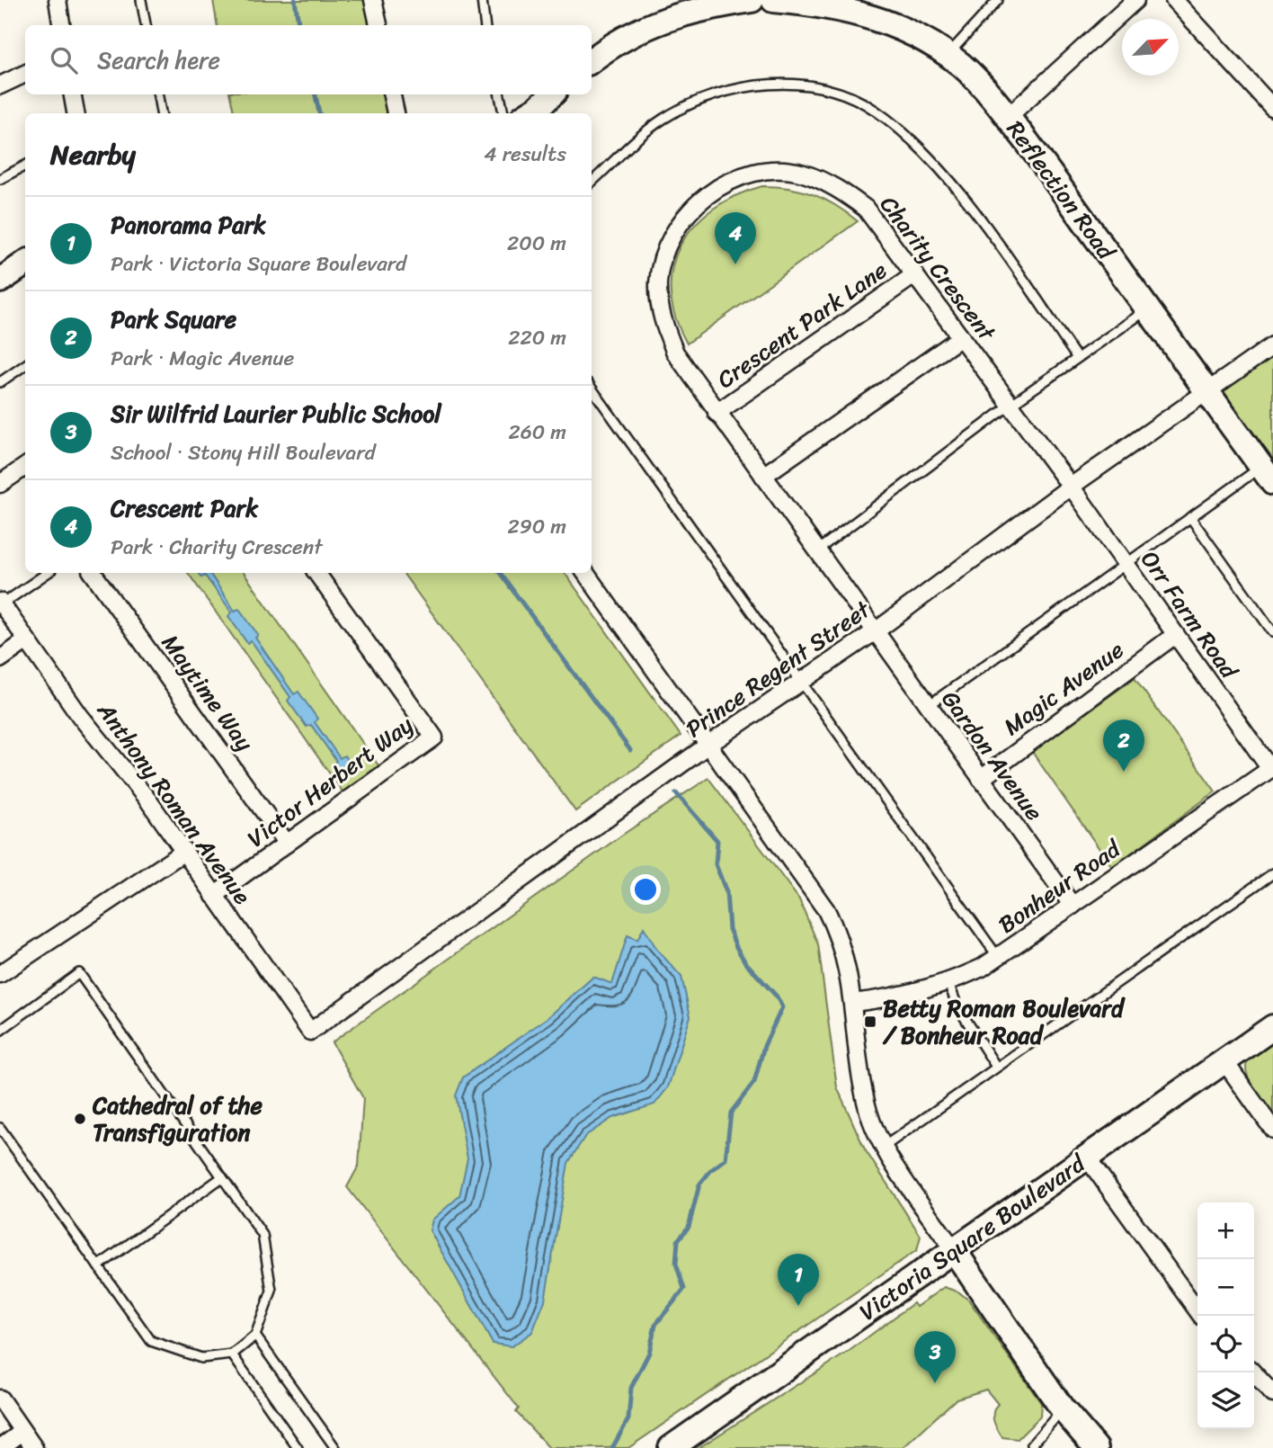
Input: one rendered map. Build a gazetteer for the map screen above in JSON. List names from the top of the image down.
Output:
{
  "streets": {
    "street": [
      "Reflection Road",
      "Charity Crescent",
      "Crescent Park Lane",
      "Orr Farm Road",
      "Prince Regent Street",
      "Magic Avenue",
      "Maytime Way",
      "Gardon Avenue",
      "Victor Herbert Way",
      "Anthony Roman Avenue",
      "Bonheur Road",
      "Victoria Square Boulevard"
    ]
  },
  "crossings": [
    ["Reflection Road", "Prince Regent Street"],
    ["Charity Crescent", "Crescent Park Lane"],
    ["Charity Crescent", "Orr Farm Road"],
    ["Charity Crescent", "Prince Regent Street"],
    ["Charity Crescent", "Gardon Avenue"],
    ["Orr Farm Road", "Prince Regent Street"],
    ["Orr Farm Road", "Magic Avenue"],
    ["Orr Farm Road", "Bonheur Road"],
    ["Prince Regent Street", "Gardon Avenue"],
    ["Prince Regent Street", "Anthony Roman Avenue"],
    ["Magic Avenue", "Gardon Avenue"],
    ["Maytime Way", "Victor Herbert Way"],
    ["Gardon Avenue", "Bonheur Road"],
    ["Victor Herbert Way", "Anthony Roman Avenue"]
  ],
  "places": {
    "transit": ["Betty Roman Boulevard / Bonheur Road"],
    "other": ["Cathedral of the Transfiguration"]
  },
  "north": "top right",
  "page": {
    "search": "Search here",
    "heading": ["Nearby", "4 results"],
    "list": [
      {
        "mark": "1",
        "name": "Panorama Park",
        "note": "Park · Victoria Square Boulevard",
        "value": "200 m"
      },
      {
        "mark": "2",
        "name": "Park Square",
        "note": "Park · Magic Avenue",
        "value": "220 m"
      },
      {
        "mark": "3",
        "name": "Sir Wilfrid Laurier Public School",
        "note": "School · Stony Hill Boulevard",
        "value": "260 m"
      },
      {
        "mark": "4",
        "name": "Crescent Park",
        "note": "Park · Charity Crescent",
        "value": "290 m"
      }
    ],
    "pins": [
      "4",
      "2",
      "1",
      "3"
    ],
    "map_buttons": ["+", "−"]
  }
}
